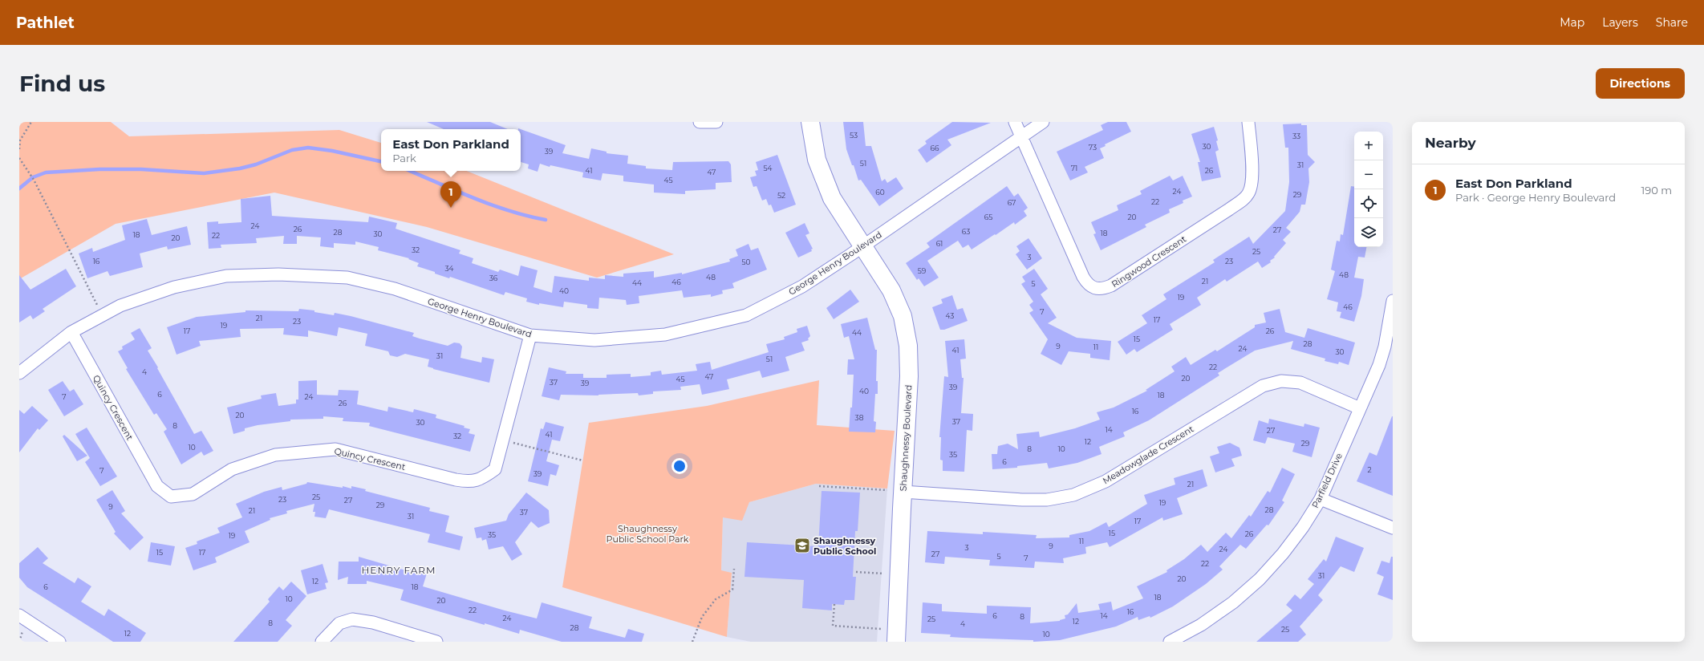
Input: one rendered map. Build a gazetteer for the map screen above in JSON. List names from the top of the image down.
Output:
{
  "streets": {
    "street": [
      "Ringwood Crescent",
      "George Henry Boulevard",
      "Quincy Crescent",
      "Shaughnessy Boulevard",
      "Meadowglade Crescent",
      "Parfield Drive"
    ]
  },
  "crossings": [
    ["Ringwood Crescent", "George Henry Boulevard"],
    ["George Henry Boulevard", "Quincy Crescent"],
    ["George Henry Boulevard", "Shaughnessy Boulevard"],
    ["Shaughnessy Boulevard", "Meadowglade Crescent"],
    ["Meadowglade Crescent", "Parfield Drive"]
  ],
  "districts": ["HENRY FARM"],
  "parks": ["Shaughnessy Public School Park"],
  "places": {
    "school or university": ["Shaughnessy Public School"]
  },
  "house_numbers": [
    "53",
    "33",
    "30",
    "73",
    "66",
    "39",
    "51",
    "31",
    "54",
    "71",
    "41",
    "26",
    "47",
    "45",
    "24",
    "60",
    "29",
    "52",
    "22",
    "67",
    "65",
    "20",
    "24",
    "26",
    "27",
    "63",
    "28",
    "18",
    "30",
    "18",
    "22",
    "20",
    "61",
    "32",
    "25",
    "3",
    "16",
    "23",
    "50",
    "34",
    "59",
    "48",
    "48",
    "36",
    "21",
    "46",
    "44",
    "5",
    "40",
    "19",
    "46",
    "7",
    "43",
    "21",
    "17",
    "23",
    "19",
    "17",
    "26",
    "44",
    "15",
    "28",
    "9",
    "11",
    "24",
    "41",
    "30",
    "31",
    "51",
    "22",
    "4",
    "47",
    "20",
    "45",
    "37",
    "39",
    "39",
    "40",
    "6",
    "18",
    "7",
    "24",
    "26",
    "16",
    "20",
    "38",
    "37",
    "30",
    "8",
    "14",
    "27",
    "41",
    "32",
    "12",
    "29",
    "10",
    "8",
    "10",
    "35",
    "6",
    "2",
    "7",
    "39",
    "21",
    "25",
    "23",
    "27",
    "19",
    "29",
    "9",
    "28",
    "21",
    "37",
    "31",
    "17",
    "15",
    "26",
    "35",
    "19",
    "11",
    "9",
    "3",
    "24",
    "15",
    "17",
    "27",
    "5",
    "7",
    "22",
    "31",
    "20",
    "12",
    "6",
    "18",
    "18",
    "10",
    "20",
    "22",
    "16",
    "6",
    "14",
    "8",
    "24",
    "25",
    "12",
    "8",
    "4",
    "28",
    "25",
    "12",
    "10"
  ],
  "page": {
    "header": "Pathlet",
    "nav": ["Map", "Layers", "Share"],
    "buttons": "Directions",
    "title": "Find us",
    "heading": "Nearby",
    "popup": ["East Don Parkland", "Park"],
    "map_buttons": ["+", "−"],
    "list": [
      {
        "mark": "1",
        "name": "East Don Parkland",
        "note": "Park · George Henry Boulevard",
        "value": "190 m"
      }
    ],
    "pins": "1"
  }
}
